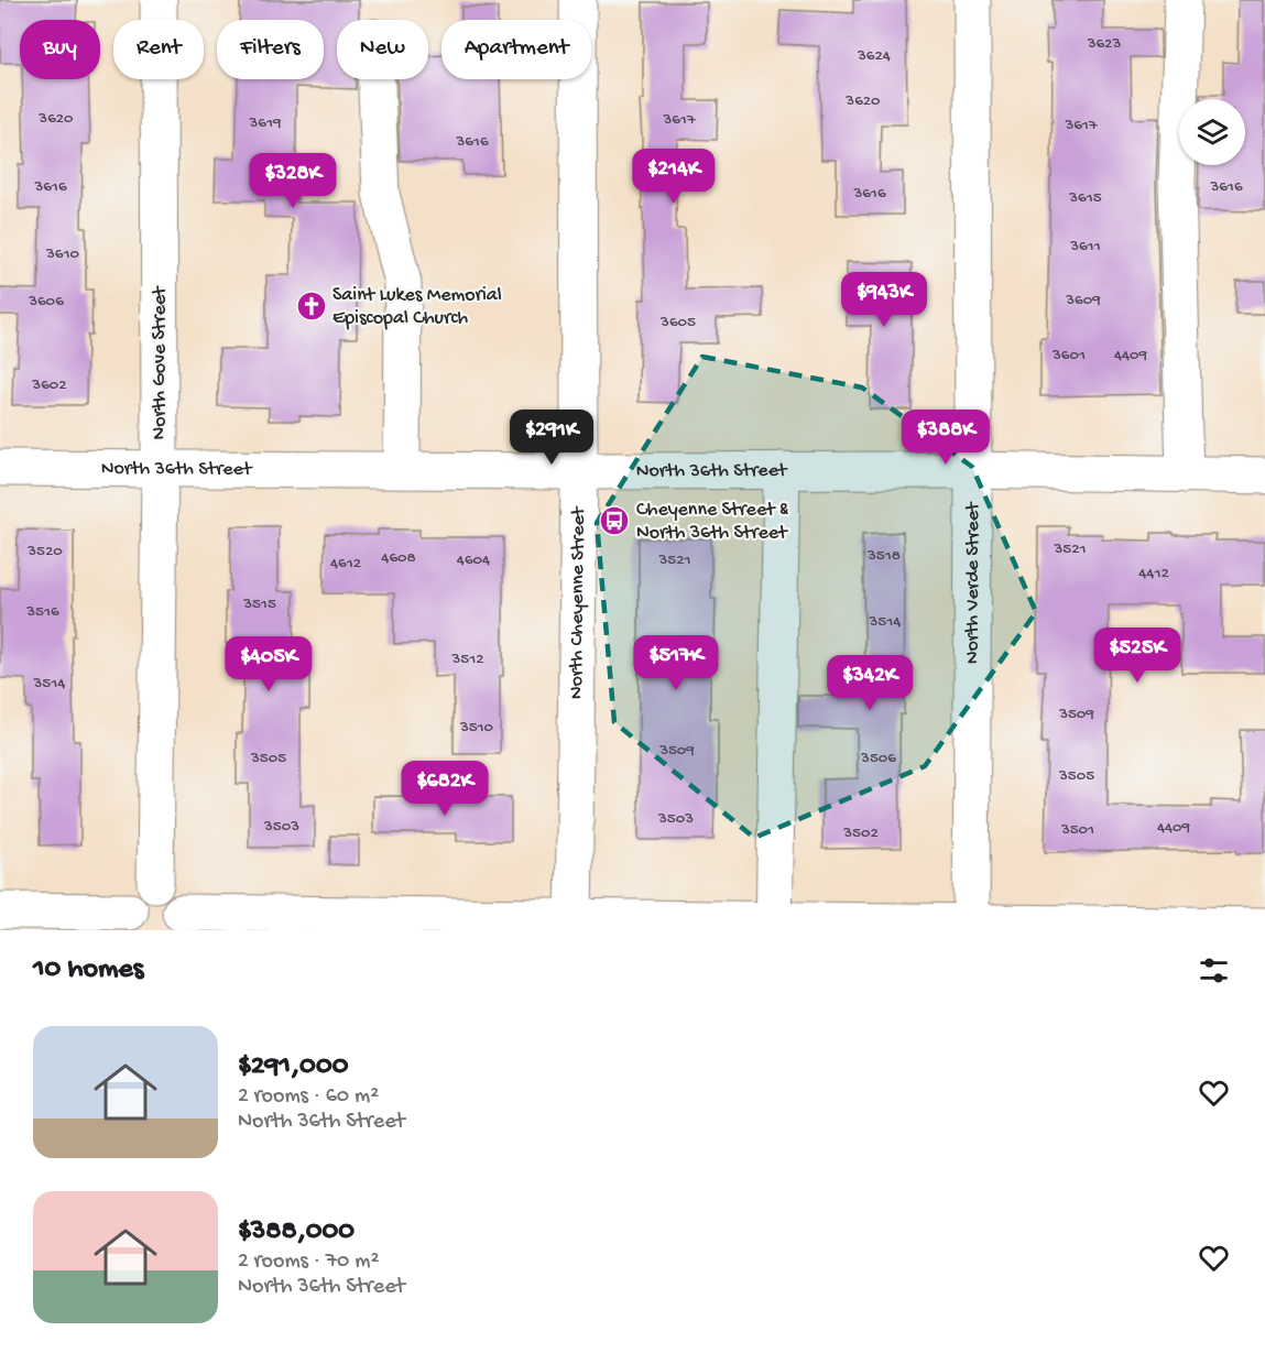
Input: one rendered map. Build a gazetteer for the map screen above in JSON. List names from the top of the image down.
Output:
{
  "streets": {
    "street": [
      "North Gove Street",
      "North 36th Street",
      "North Verde Street",
      "North Cheyenne Street"
    ]
  },
  "crossings": [
    ["North Gove Street", "North 36th Street"],
    ["North 36th Street", "North Verde Street"],
    ["North 36th Street", "North Cheyenne Street"]
  ],
  "places": {
    "church": ["Saint Lukes Memorial Episcopal Church"],
    "bus stop": ["Cheyenne Street & North 36th Street"]
  },
  "house_numbers": [
    "3623",
    "3624",
    "3620",
    "3620",
    "3617",
    "3619",
    "3617",
    "3616",
    "3616",
    "3616",
    "3616",
    "3615",
    "3611",
    "3610",
    "3609",
    "3606",
    "3605",
    "3601",
    "4409",
    "3602",
    "3521",
    "3520",
    "3518",
    "4608",
    "4604",
    "3521",
    "4612",
    "4412",
    "3515",
    "3516",
    "3514",
    "3512",
    "3514",
    "3509",
    "3510",
    "3509",
    "3505",
    "3506",
    "3505",
    "3503",
    "3503",
    "4409",
    "3501",
    "3502"
  ],
  "page": {
    "chip": [
      "Buy",
      "Rent",
      "Filters",
      "New",
      "Apartment"
    ],
    "price": [
      "$214K",
      "$328K",
      "$943K",
      "$291K",
      "$388K",
      "$525K",
      "$517K",
      "$405K",
      "$342K",
      "$682K"
    ],
    "heading": "10 homes",
    "list": [
      {
        "name": "$291,000",
        "note": "2 rooms · 60 m² · North 36th Street"
      },
      {
        "name": "$388,000",
        "note": "2 rooms · 70 m² · North 36th Street"
      }
    ]
  }
}
